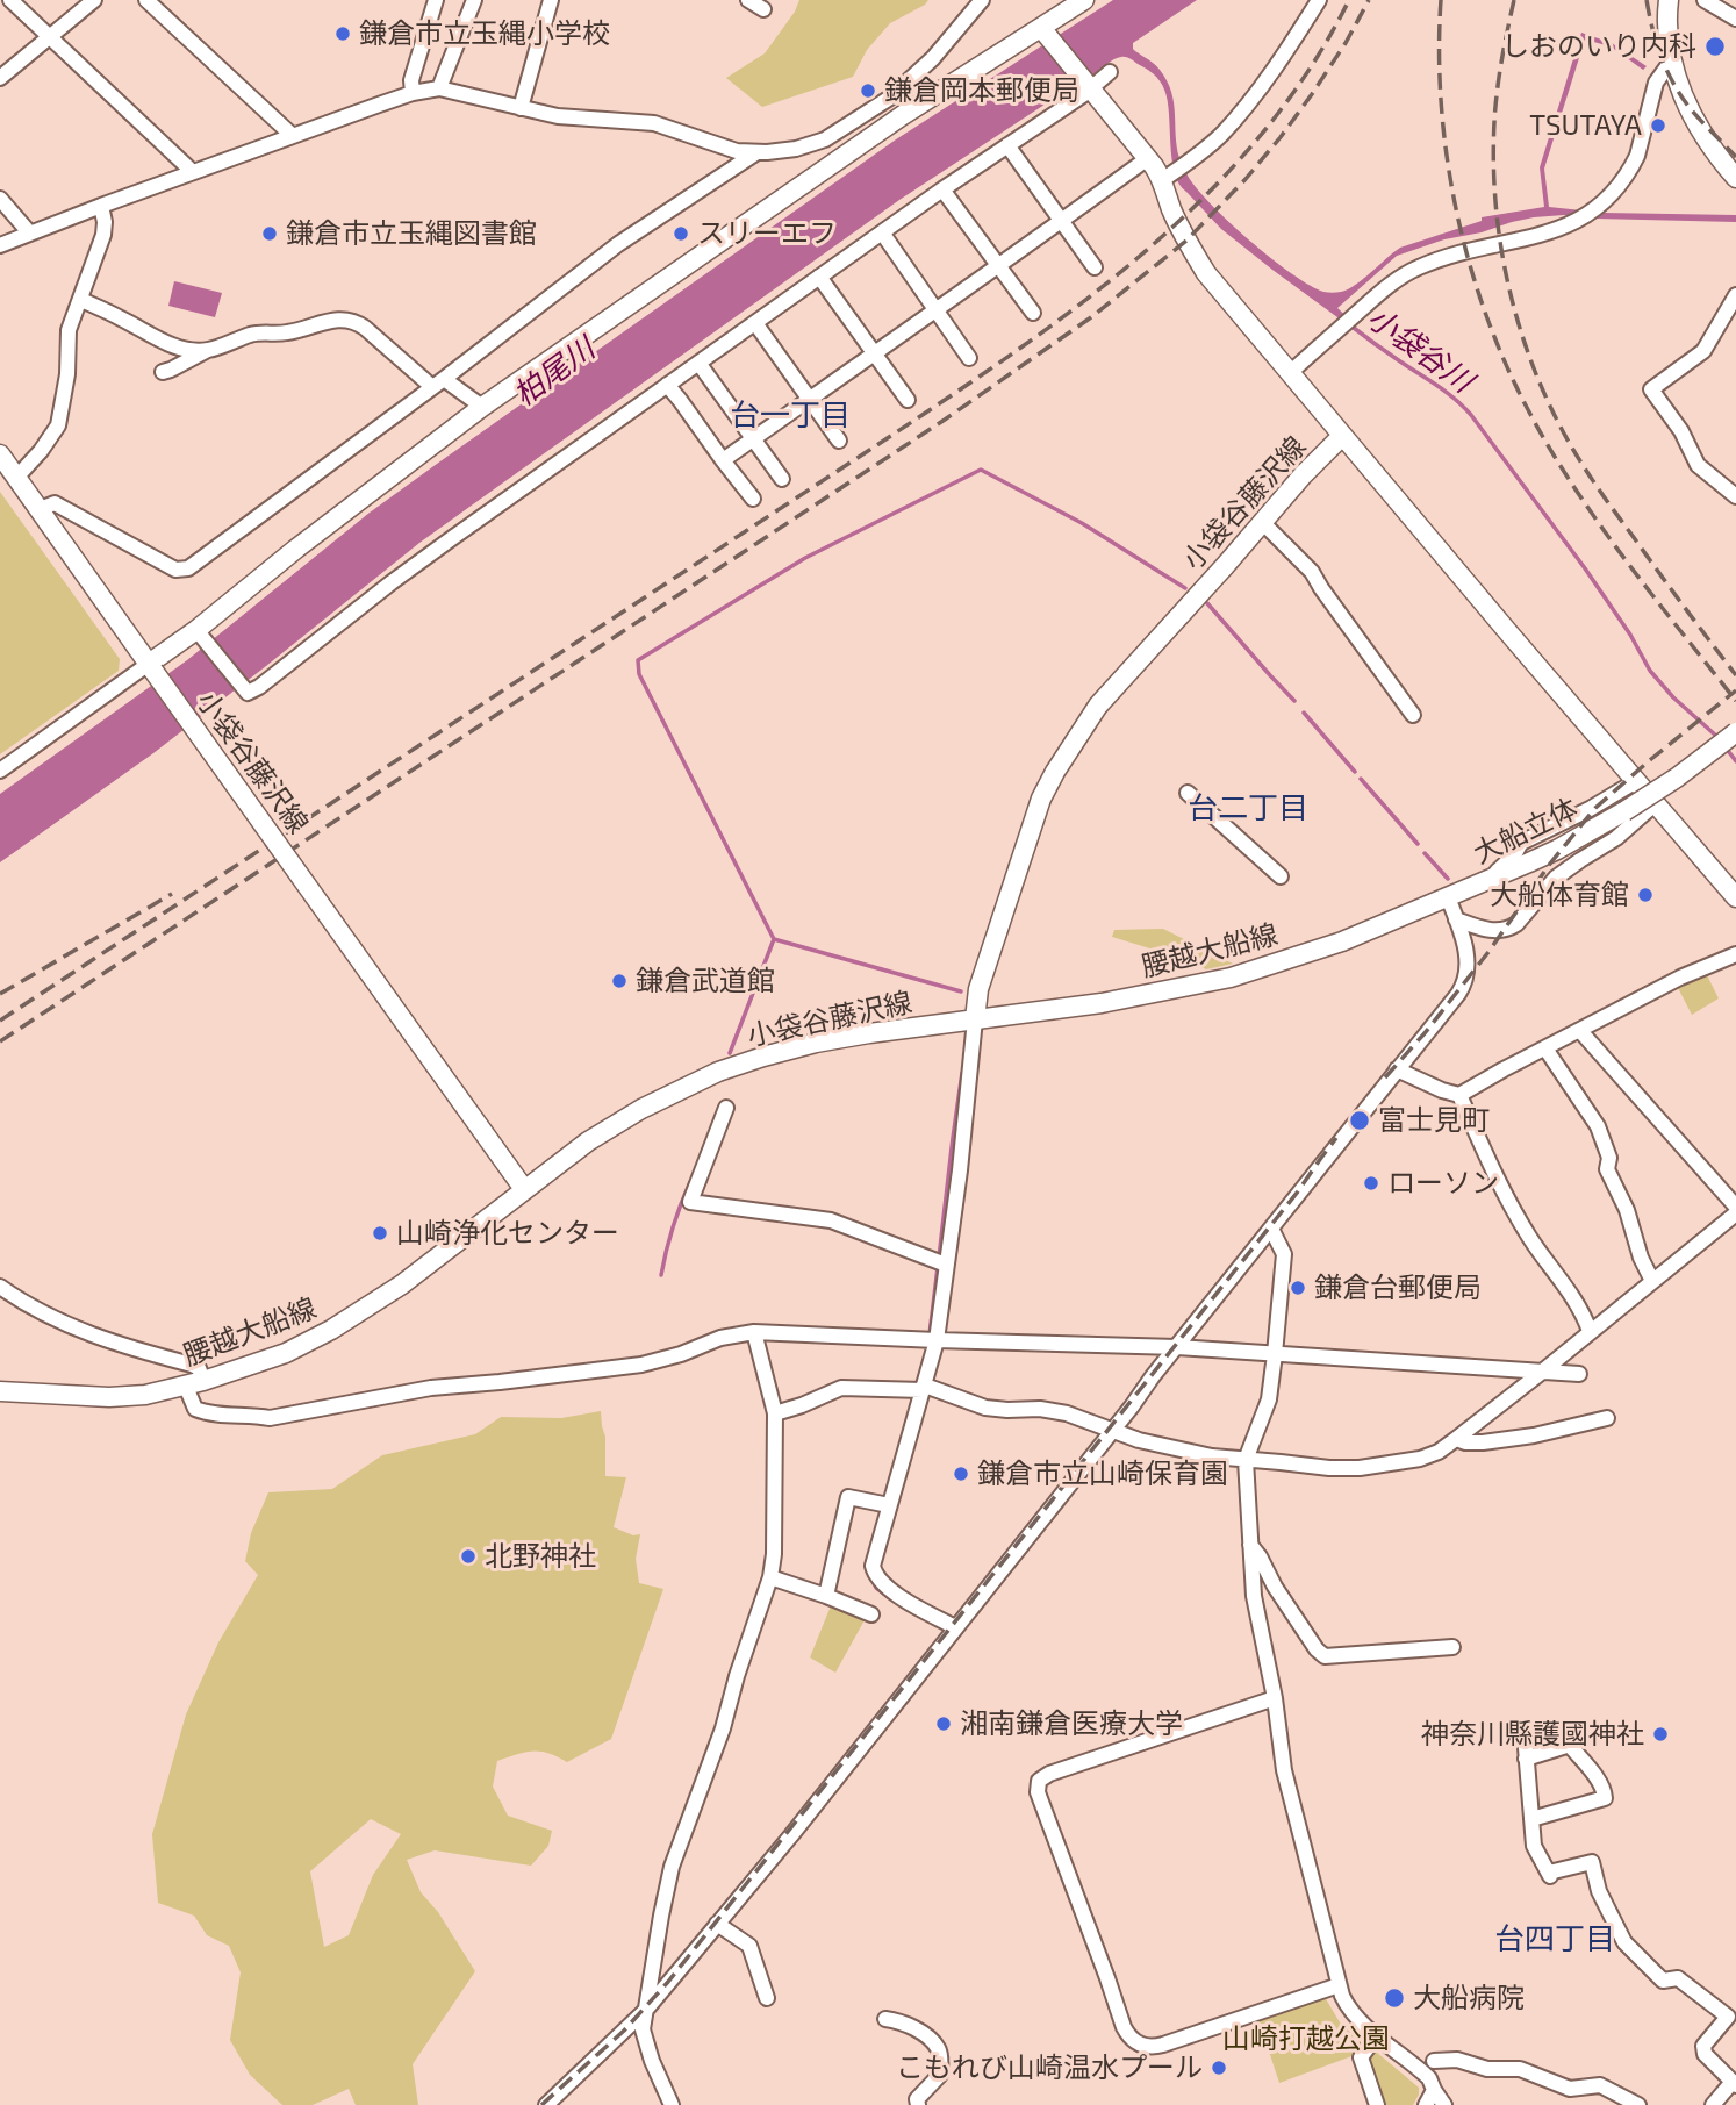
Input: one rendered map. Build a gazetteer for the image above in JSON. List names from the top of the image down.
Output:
{
  "streets": {
    "main road": ["小袋谷藤沢線", "大船立体", "腰越大船線"]
  },
  "crossings": [
    ["小袋谷藤沢線", "腰越大船線"],
    ["大船立体", "腰越大船線"]
  ],
  "districts": ["台一丁目", "台二丁目", "台四丁目"],
  "water": ["小袋谷川", "柏尾川"],
  "parks": ["山崎打越公園"],
  "places": [
    "鎌倉市立玉縄小学校",
    "しおのいり内科",
    "鎌倉岡本郵便局",
    "TSUTAYA",
    "鎌倉市立玉縄図書館",
    "スリーエフ",
    "大船体育館",
    "鎌倉武道館",
    "富士見町",
    "ローソン",
    "山崎浄化センター",
    "鎌倉台郵便局",
    "鎌倉市立山崎保育園",
    "北野神社",
    "湘南鎌倉医療大学",
    "神奈川縣護國神社",
    "大船病院",
    "こもれび山崎温水プール"
  ]
}
